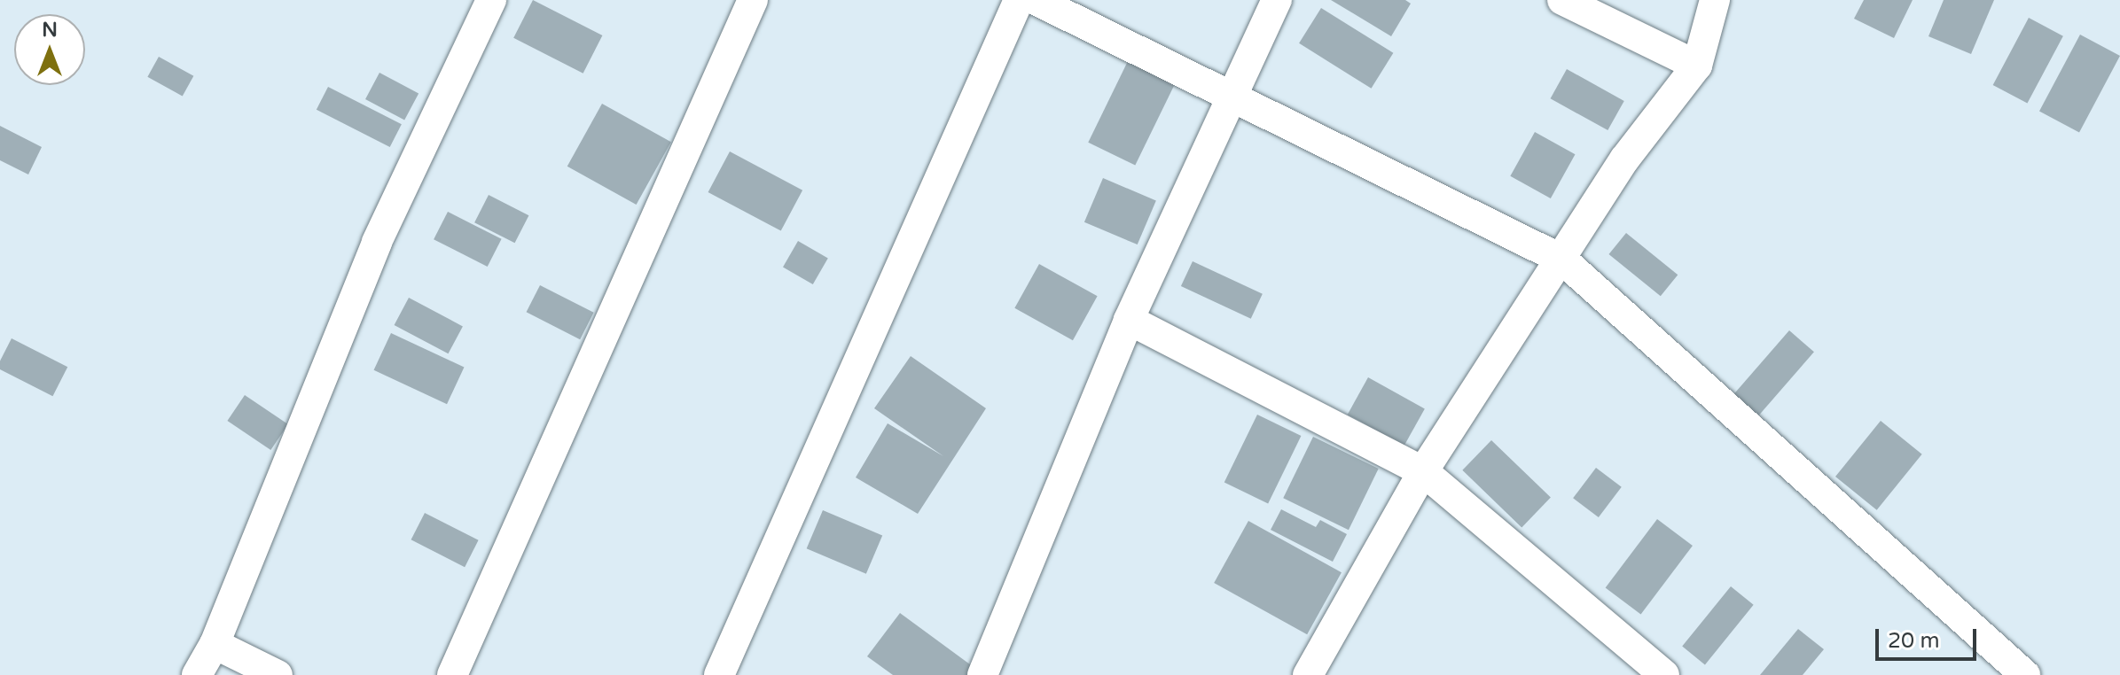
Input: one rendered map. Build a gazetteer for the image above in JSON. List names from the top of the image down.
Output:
{
  "scale_bar": "20 m",
  "north": "top"
}
